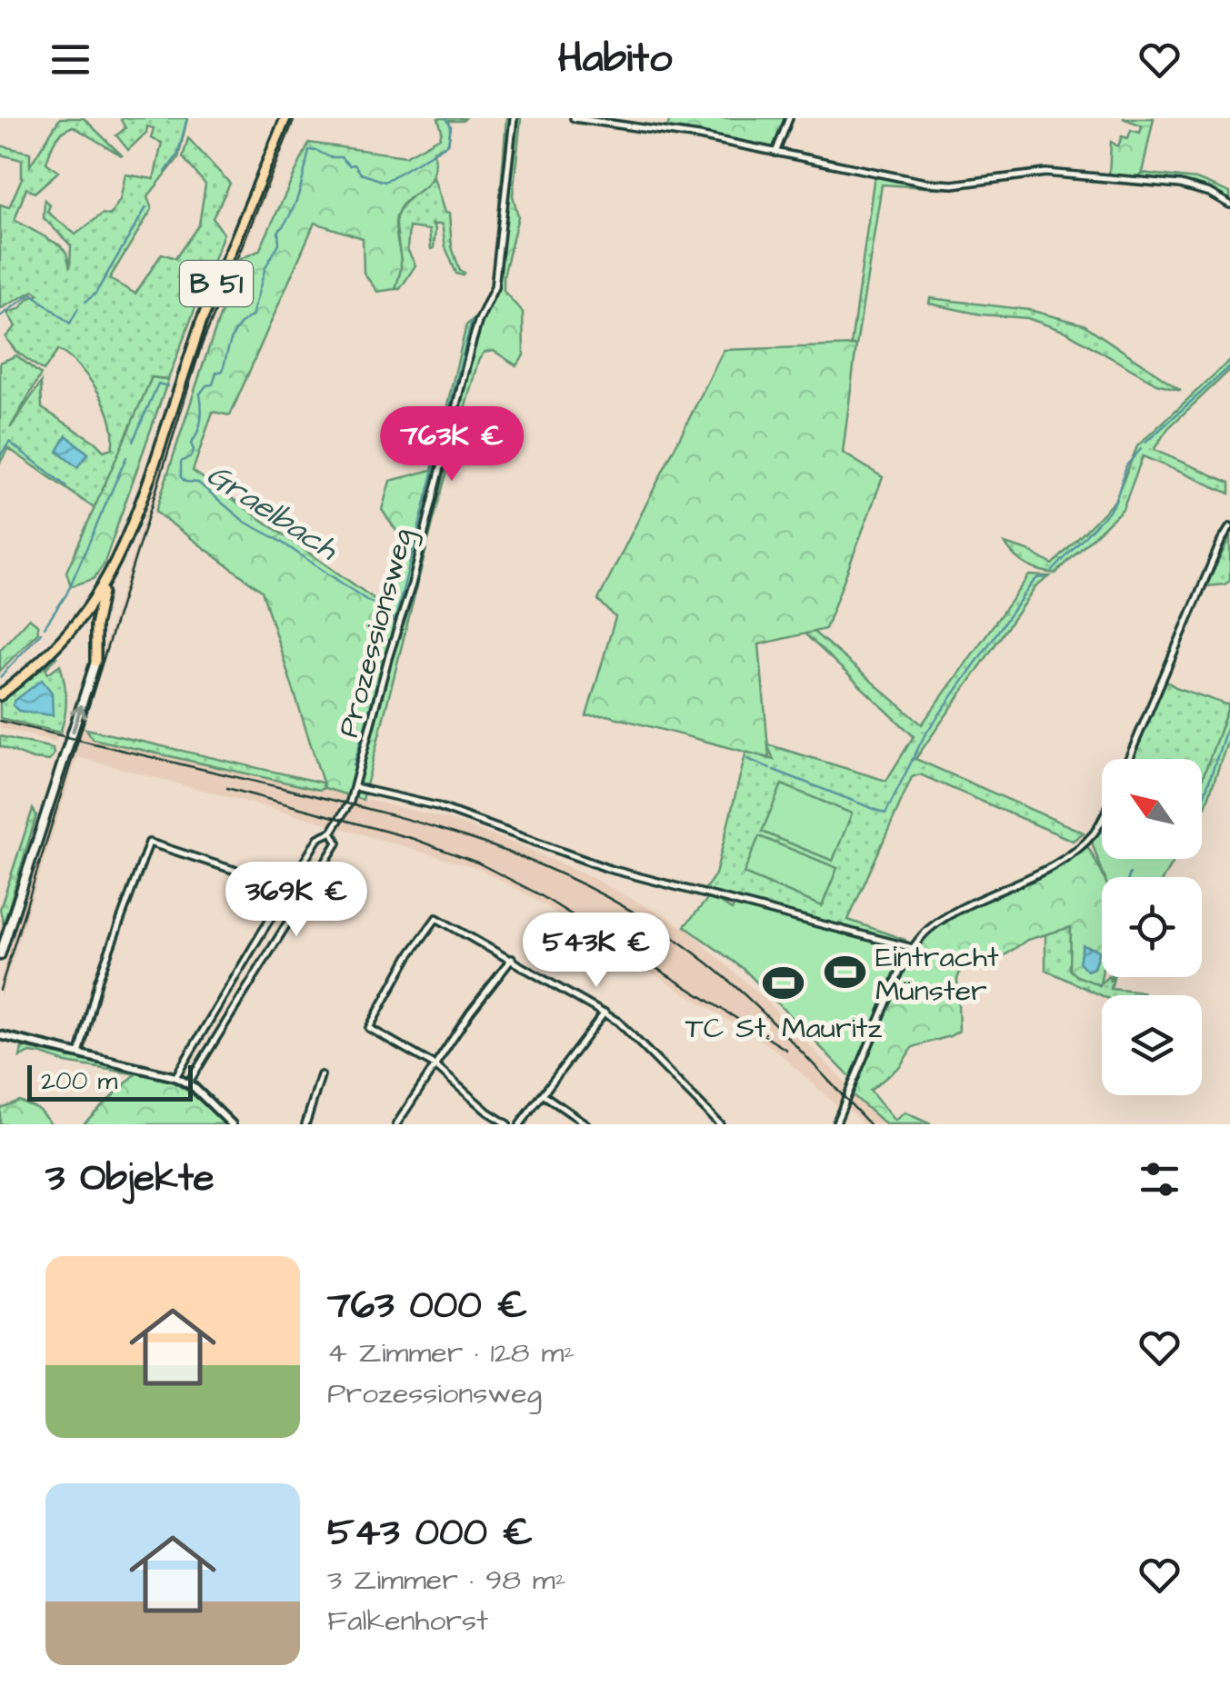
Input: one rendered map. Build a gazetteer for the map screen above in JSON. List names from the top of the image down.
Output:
{
  "streets": {
    "main road": ["B 51"],
    "street": ["Prozessionsweg"]
  },
  "water": ["Graelbach"],
  "places": {
    "sports": ["Eintracht Münster", "TC St. Mauritz"]
  },
  "scale_bar": "200 m",
  "north": "top left",
  "page": {
    "header": "Habito",
    "price": ["763K €", "369K €", "543K €"],
    "scale": "200 m",
    "heading": "3 Objekte",
    "list": [
      {
        "name": "763 000 €",
        "note": "4 Zimmer · 128 m² · Prozessionsweg"
      },
      {
        "name": "543 000 €",
        "note": "3 Zimmer · 98 m² · Falkenhorst"
      }
    ]
  }
}
